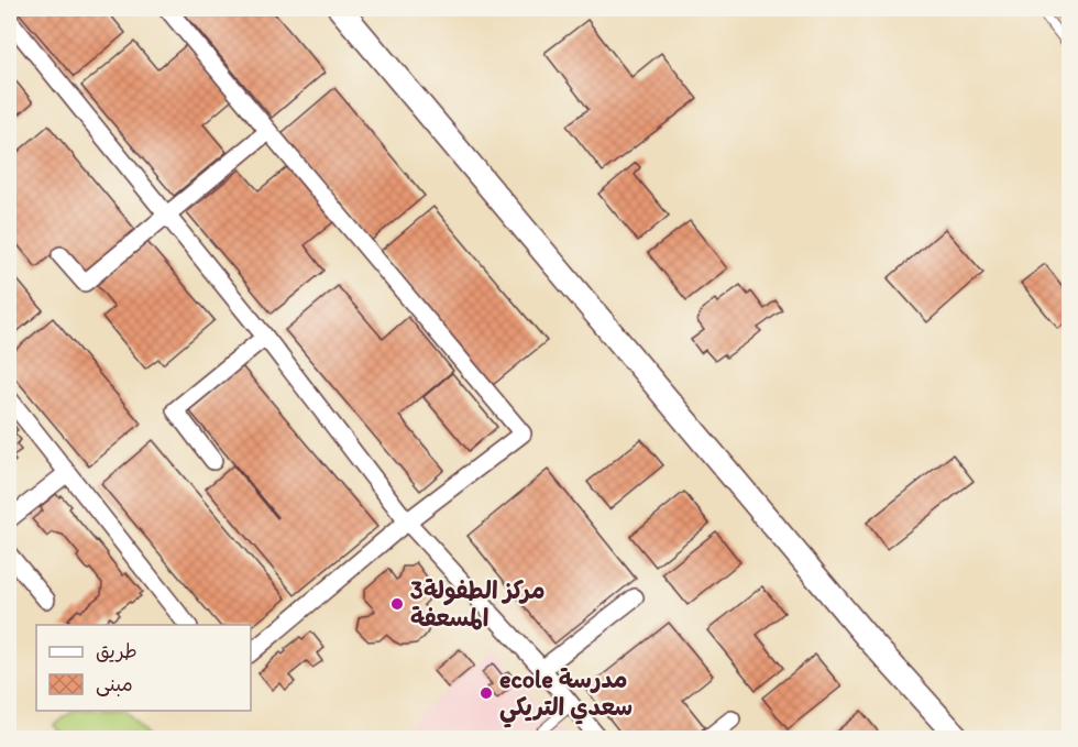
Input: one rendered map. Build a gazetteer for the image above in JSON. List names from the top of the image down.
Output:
{
  "places": ["3مركز الطفولة المسعفة", "ecole مدرسة سعدي التريكي"],
  "legend": ["طريق", "مبنى"]
}
